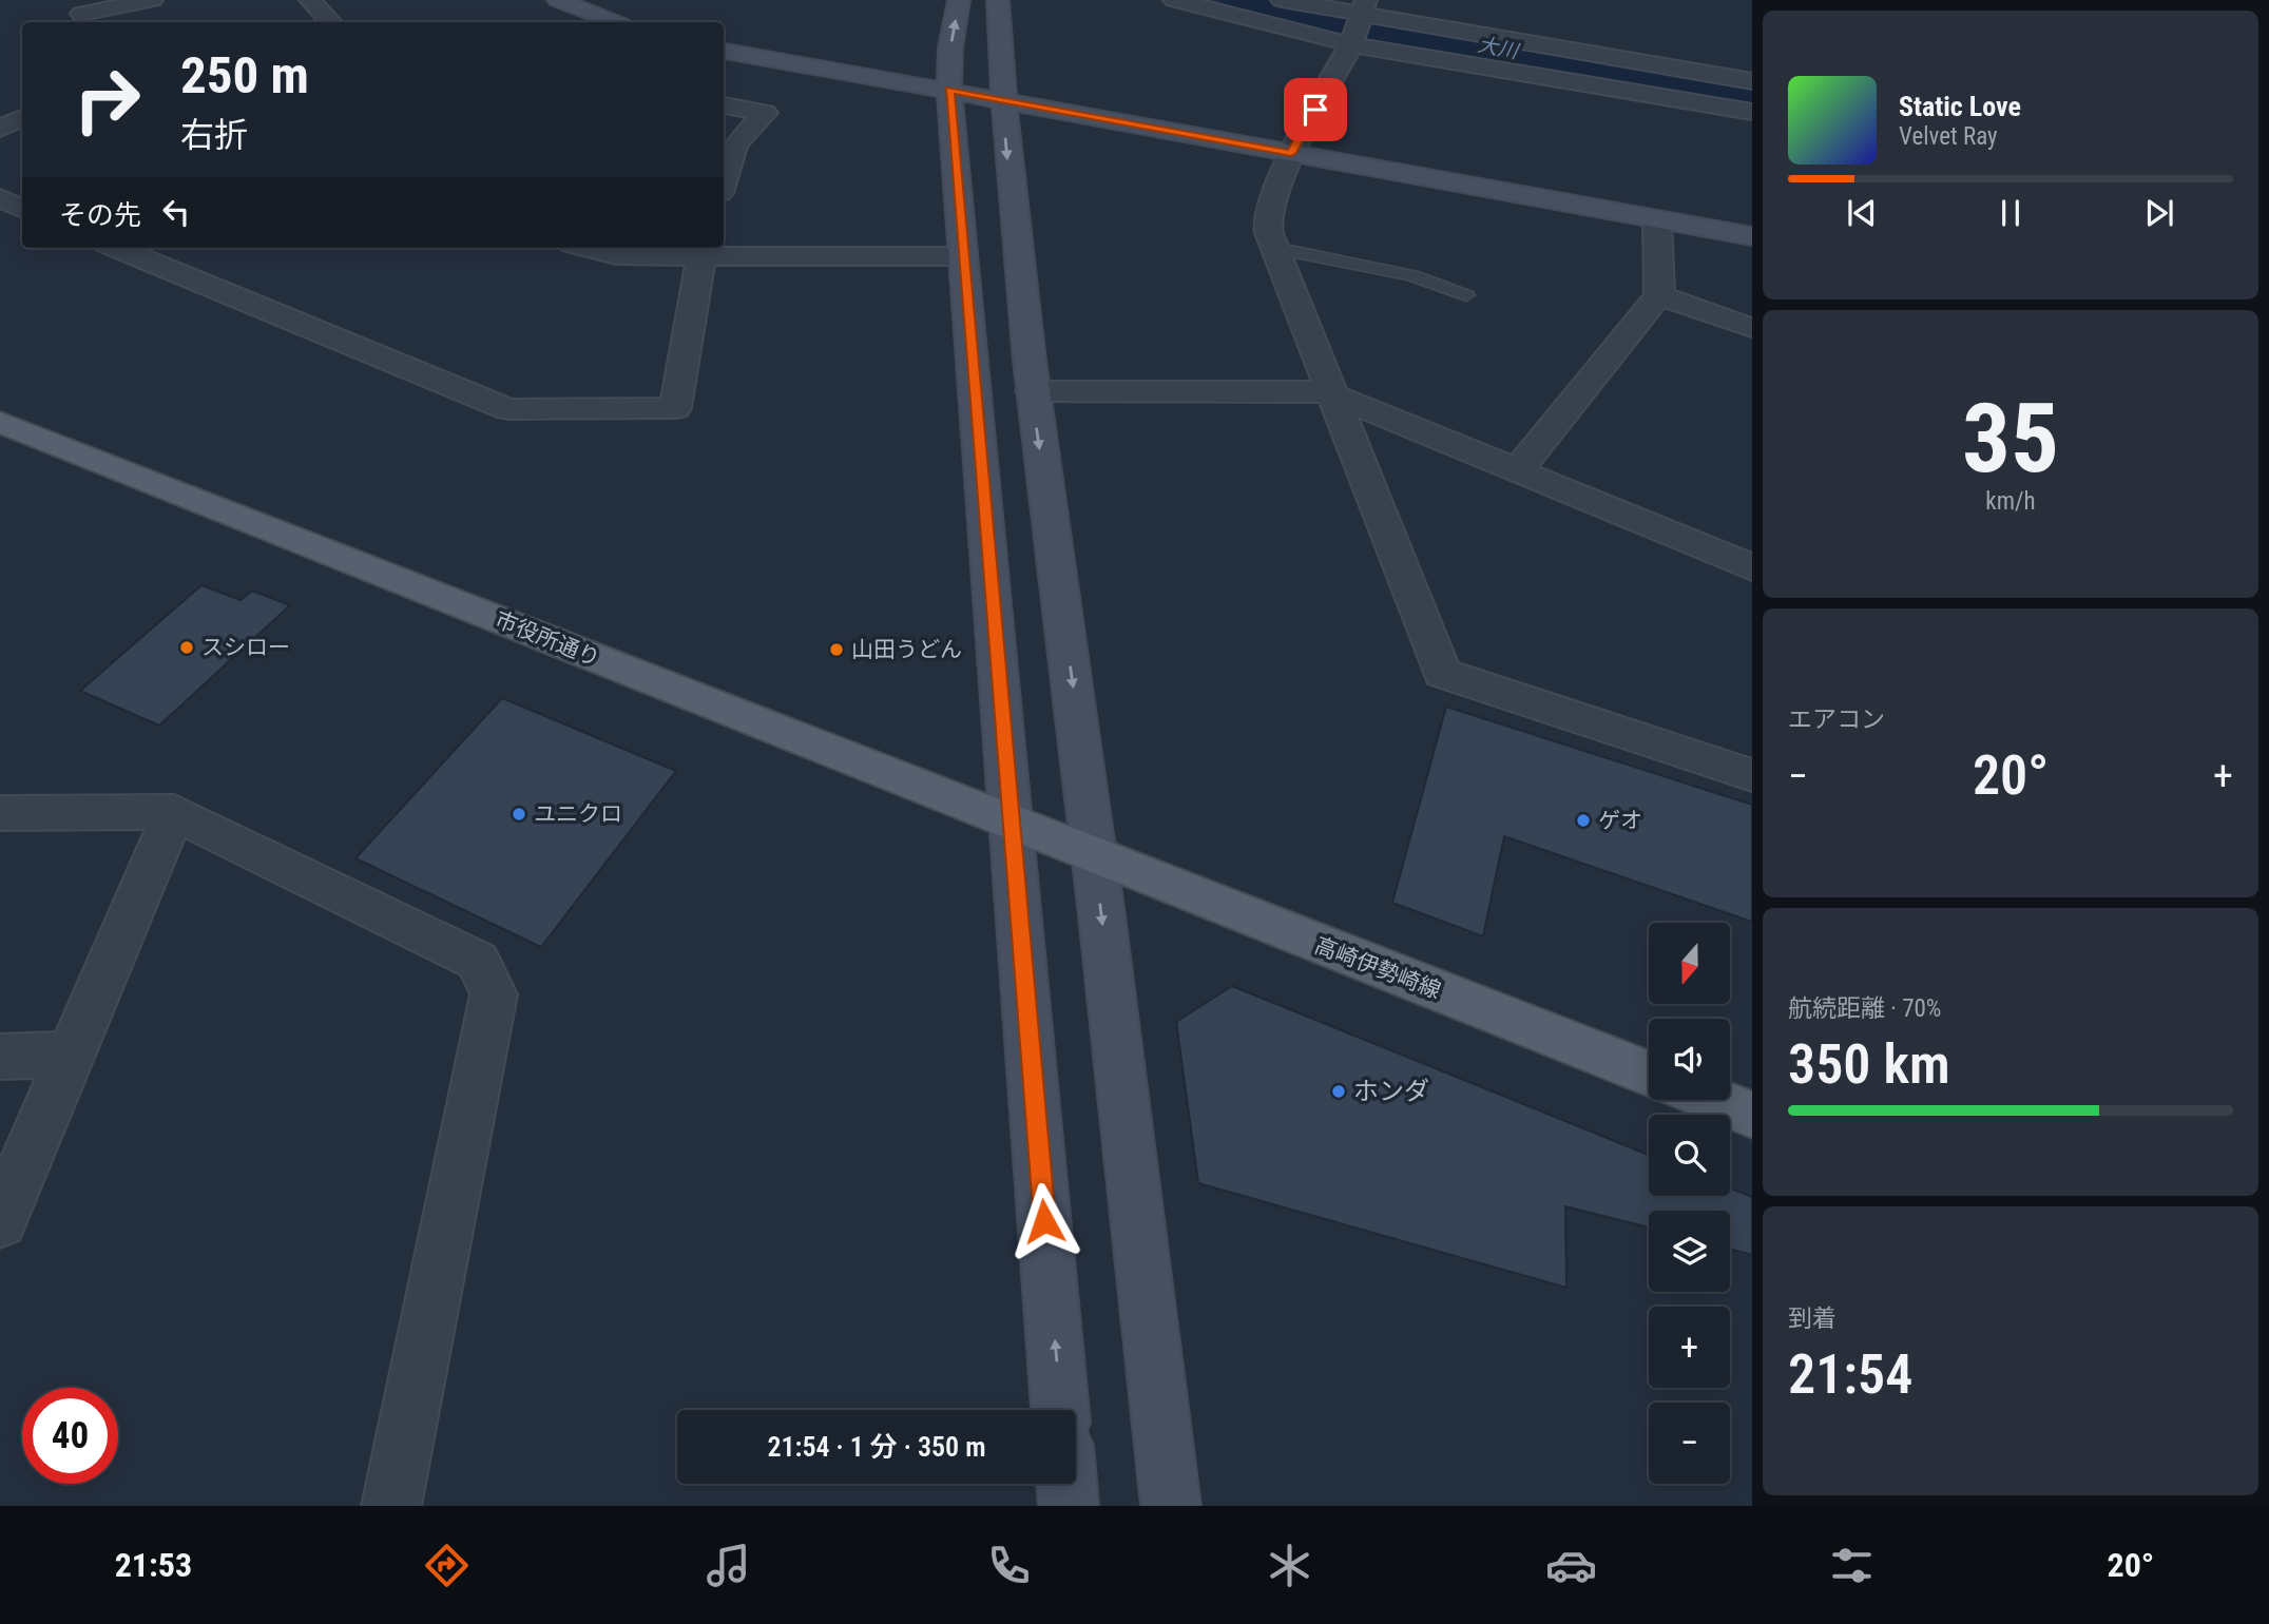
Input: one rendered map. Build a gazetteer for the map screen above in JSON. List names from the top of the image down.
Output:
{
  "streets": {
    "main road": ["市役所通り", "高崎伊勢崎線"]
  },
  "crossings": [
    ["市役所通り", "高崎伊勢崎線"]
  ],
  "water": ["大川"],
  "places": [
    "スシロー",
    "山田うどん",
    "ユニクロ",
    "ゲオ",
    "ホンダ"
  ],
  "north": "bottom",
  "page": {
    "turn": ["250 m", "右折"],
    "song": ["Static Love", "Velvet Ray"],
    "then": "その先",
    "tile": [
      ["35", "km/h"],
      "エアコン",
      ["航続距離 · 70%", "350 km"],
      ["到着", "21:54"]
    ],
    "heat": ["−", "20°", "+"],
    "map_buttons": ["+", "−"],
    "limit": "40",
    "trip": "21:54 · 1 分 · 350 m",
    "tabs": ["21:53", "20°"]
  }
}
